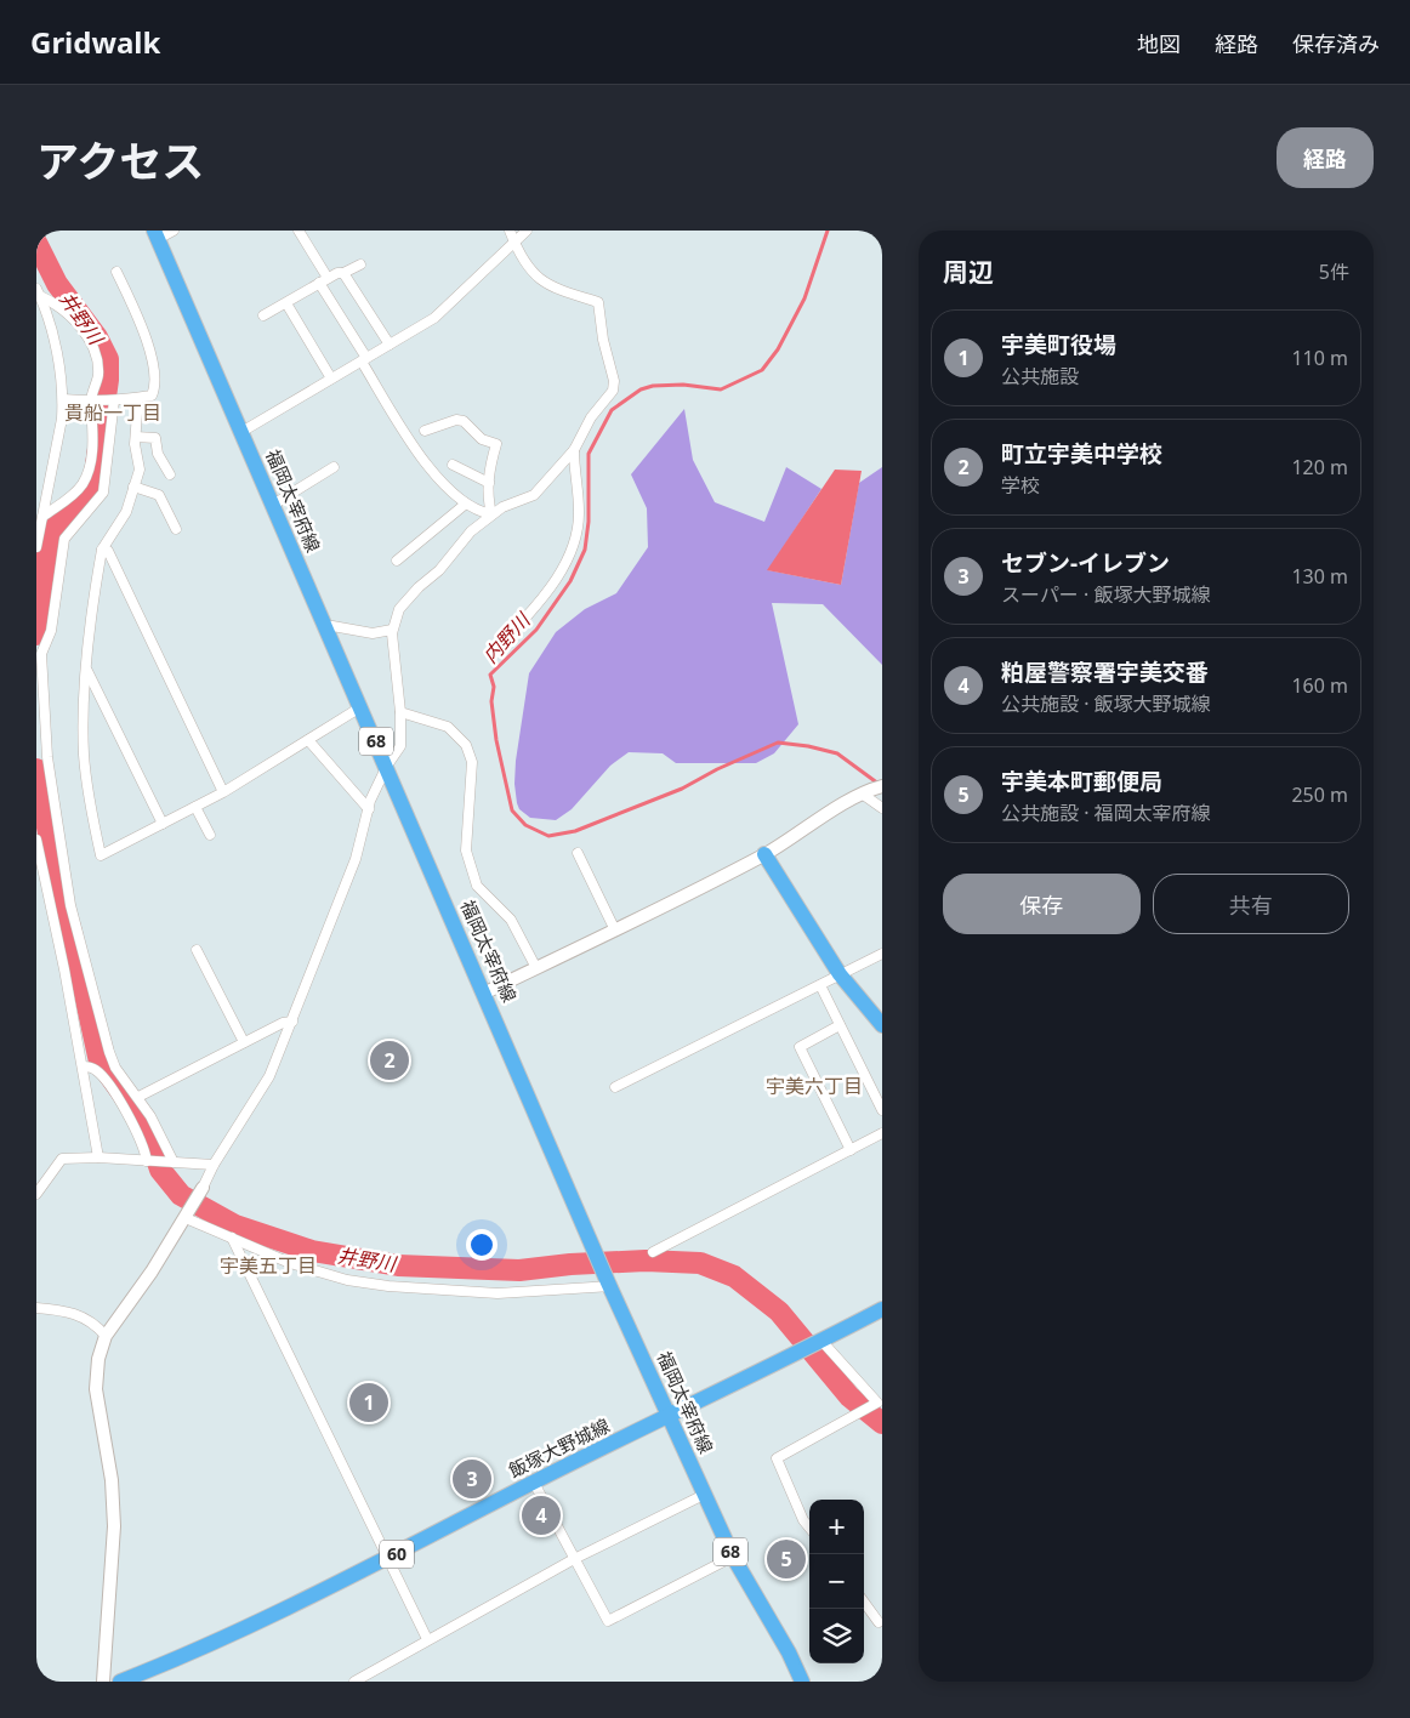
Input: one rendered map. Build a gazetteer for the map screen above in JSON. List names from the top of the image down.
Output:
{
  "streets": {
    "main road": [
      "福岡太宰府線",
      "68",
      "飯塚大野城線",
      "60"
    ]
  },
  "crossings": [
    ["福岡太宰府線", "飯塚大野城線"]
  ],
  "districts": ["貴船一丁目", "宇美六丁目", "宇美五丁目"],
  "water": ["井野川", "内野川"],
  "page": {
    "header": "Gridwalk",
    "nav": ["地図", "経路", "保存済み"],
    "title": "アクセス",
    "buttons": [
      "経路",
      ["保存", "共有"]
    ],
    "heading": ["周辺", "5件"],
    "list": [
      {
        "mark": "1",
        "name": "宇美町役場",
        "note": "公共施設",
        "value": "110 m"
      },
      {
        "mark": "2",
        "name": "町立宇美中学校",
        "note": "学校",
        "value": "120 m"
      },
      {
        "mark": "3",
        "name": "セブン-イレブン",
        "note": "スーパー · 飯塚大野城線",
        "value": "130 m"
      },
      {
        "mark": "4",
        "name": "粕屋警察署宇美交番",
        "note": "公共施設 · 飯塚大野城線",
        "value": "160 m"
      },
      {
        "mark": "5",
        "name": "宇美本町郵便局",
        "note": "公共施設 · 福岡太宰府線",
        "value": "250 m"
      }
    ],
    "pins": [
      "2",
      "1",
      "3",
      "4",
      "5"
    ],
    "map_buttons": ["+", "−"]
  }
}
